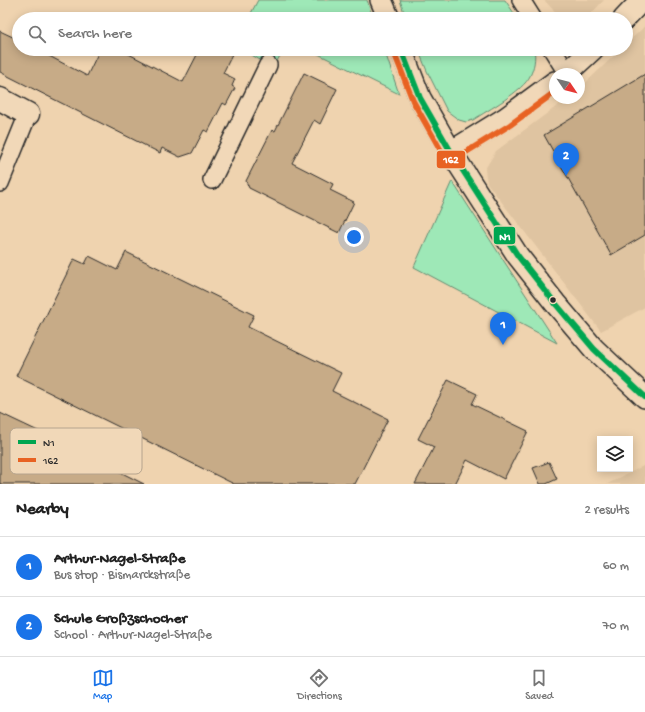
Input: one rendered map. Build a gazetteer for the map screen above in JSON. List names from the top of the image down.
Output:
{
  "lines": ["transit line N1", "transit line 162"],
  "legend": ["N1", "162"],
  "north": "bottom right",
  "page": {
    "search": "Search here",
    "pins": ["2", "1"],
    "heading": ["Nearby", "2 results"],
    "list": [
      {
        "mark": "1",
        "name": "Arthur-Nagel-Straße",
        "note": "Bus stop · Bismarckstraße",
        "value": "60 m"
      },
      {
        "mark": "2",
        "name": "Schule Großzschocher",
        "note": "School · Arthur-Nagel-Straße",
        "value": "70 m"
      }
    ],
    "nav": ["Map", "Directions", "Saved"]
  }
}
